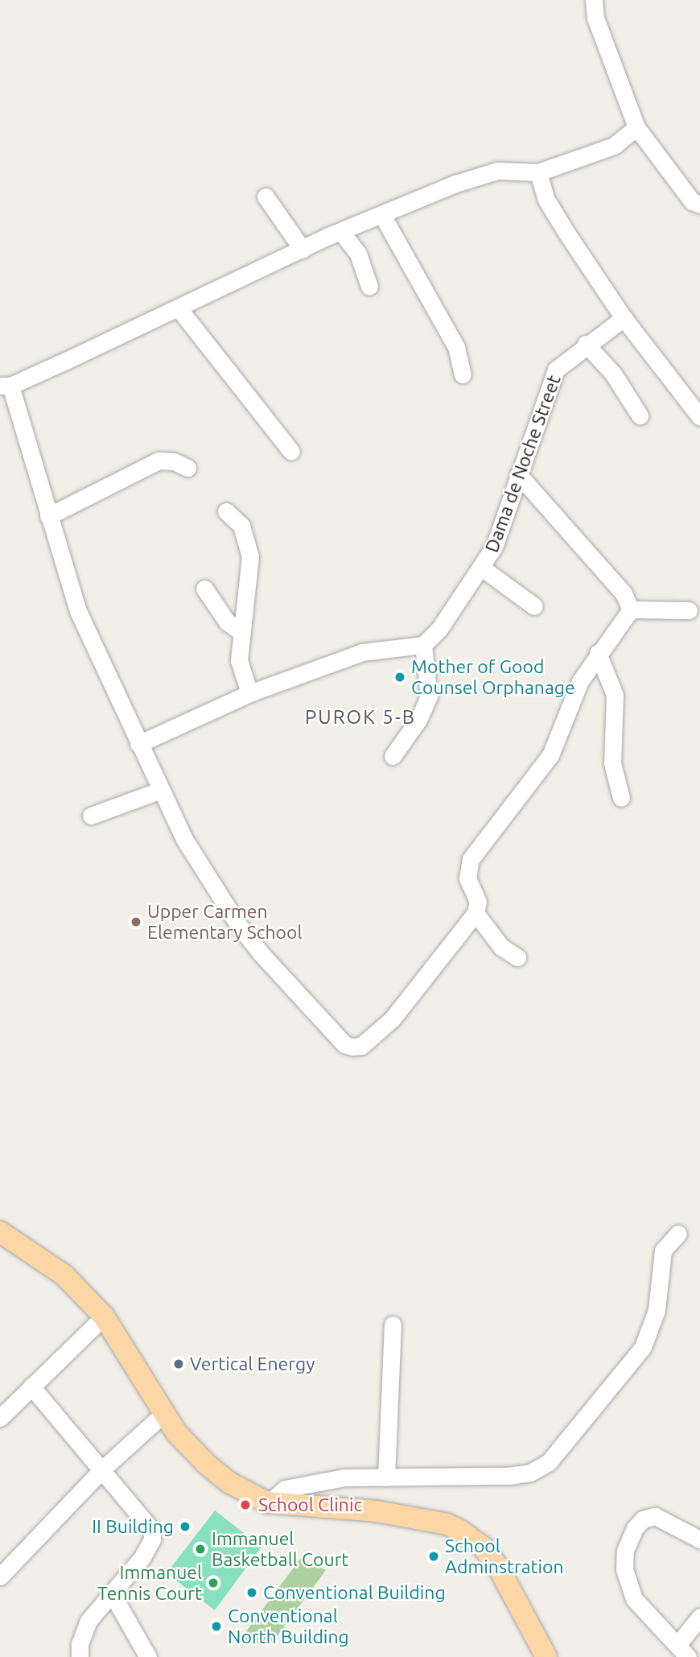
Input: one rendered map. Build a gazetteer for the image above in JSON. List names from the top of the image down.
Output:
{
  "streets": {
    "street": ["Dama de Noche Street"]
  },
  "districts": ["PUROK 5-B"],
  "places": [
    "Mother of Good Counsel Orphanage",
    "Upper Carmen Elementary School",
    "Vertical Energy",
    "School Clinic",
    "II Building",
    "Immanuel Basketball Court",
    "School Adminstration",
    "Immanuel Tennis Court",
    "Conventional Building",
    "Conventional North Building"
  ]
}
